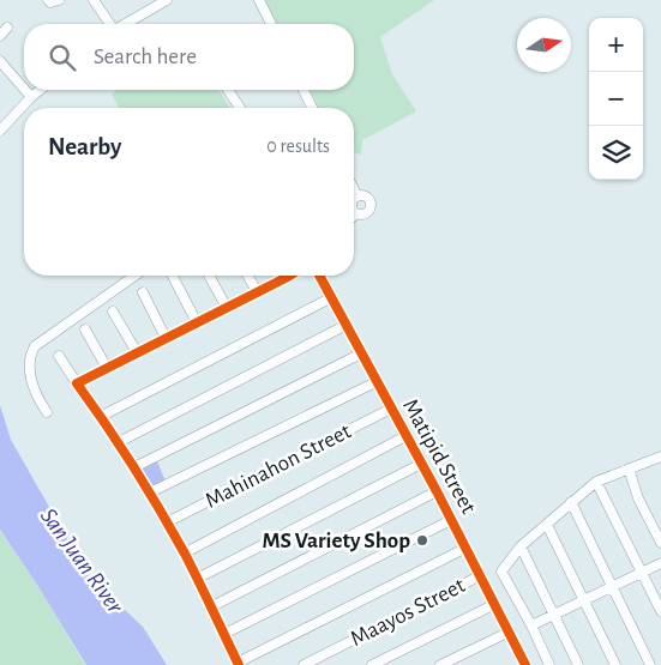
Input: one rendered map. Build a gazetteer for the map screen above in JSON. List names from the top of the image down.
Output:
{
  "streets": {
    "street": ["Matipid Street", "Mahinahon Street", "Maayos Street"]
  },
  "crossings": [
    ["Matipid Street", "Mahinahon Street"],
    ["Matipid Street", "Maayos Street"]
  ],
  "water": ["San Juan River"],
  "places": ["MS Variety Shop"],
  "north": "right",
  "page": {
    "map_buttons": ["+", "−"],
    "search": "Search here",
    "heading": ["Nearby", "0 results"]
  }
}
